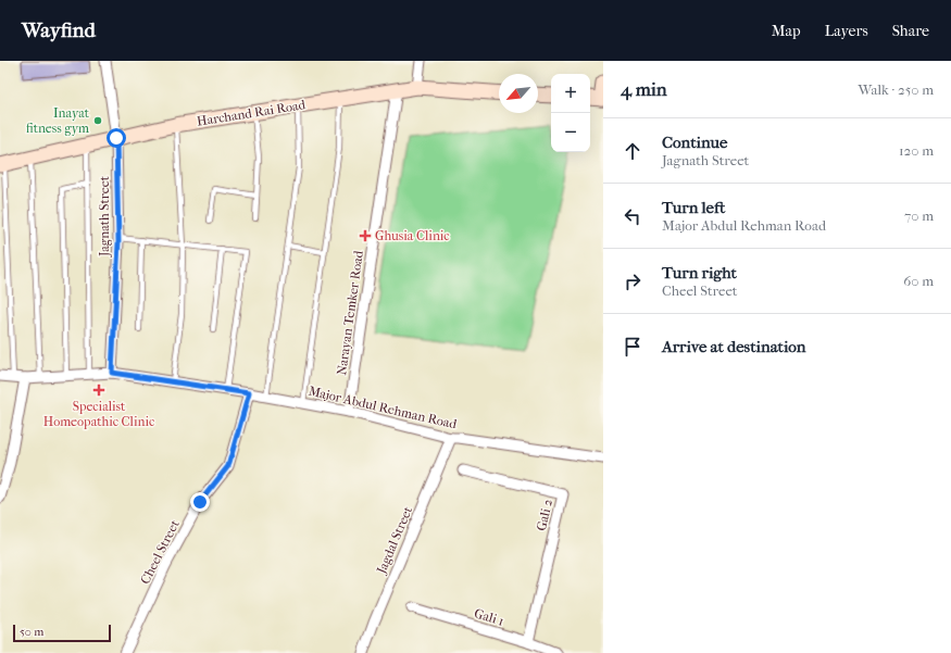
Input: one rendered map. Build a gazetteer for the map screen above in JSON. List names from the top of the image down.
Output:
{
  "streets": {
    "main road": ["Harchand Rai Road"],
    "street": [
      "Jagnath Street",
      "Narayan Temker Road",
      "Major Abdul Rehman Road",
      "Gali 2",
      "Jagdal Street",
      "Cheel Street",
      "Gali 1"
    ]
  },
  "crossings": [
    ["Harchand Rai Road", "Jagnath Street"],
    ["Harchand Rai Road", "Narayan Temker Road"],
    ["Jagnath Street", "Major Abdul Rehman Road"],
    ["Narayan Temker Road", "Major Abdul Rehman Road"],
    ["Major Abdul Rehman Road", "Jagdal Street"],
    ["Major Abdul Rehman Road", "Cheel Street"],
    ["Gali 2", "Gali 1"]
  ],
  "places": {
    "other": ["Inayat fitness gym"],
    "health": ["Ghusia Clinic", "Specialist Homeopathic Clinic"]
  },
  "scale_bar": "50 m",
  "north": "bottom left",
  "page": {
    "header": "Wayfind",
    "nav": ["Map", "Layers", "Share"],
    "heading": ["4 min", "Walk · 250 m"],
    "map_buttons": ["+", "−"],
    "list": [
      ["Continue", "Jagnath Street", "120 m"],
      ["Turn left", "Major Abdul Rehman Road", "70 m"],
      ["Turn right", "Cheel Street", "60 m"],
      "Arrive at destination"
    ],
    "scale": "50 m"
  }
}
